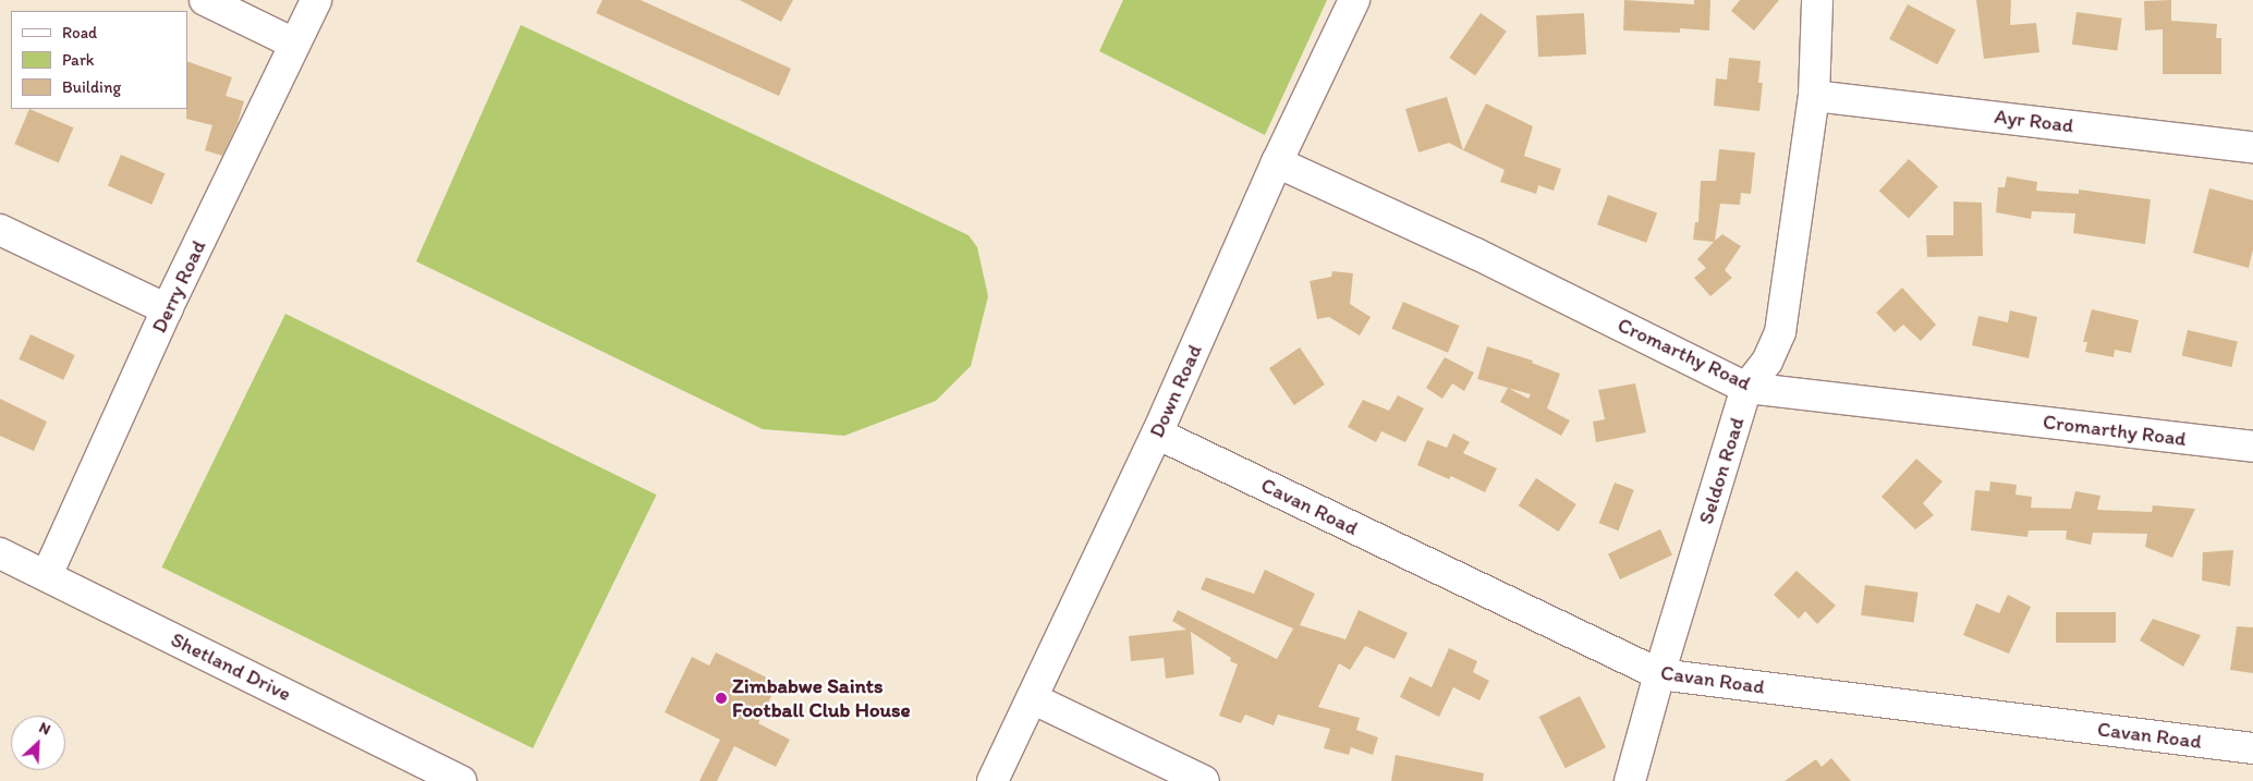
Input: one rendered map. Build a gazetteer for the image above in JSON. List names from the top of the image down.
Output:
{
  "streets": {
    "street": [
      "Ayr Road",
      "Derry Road",
      "Cromarthy Road",
      "Down Road",
      "Seldon Road",
      "Cavan Road",
      "Shetland Drive"
    ]
  },
  "crossings": [
    ["Ayr Road", "Seldon Road"],
    ["Derry Road", "Shetland Drive"],
    ["Cromarthy Road", "Down Road"],
    ["Cromarthy Road", "Seldon Road"],
    ["Down Road", "Cavan Road"],
    ["Seldon Road", "Cavan Road"]
  ],
  "places": ["Zimbabwe Saints Football Club House"],
  "legend": ["Road", "Park", "Building"],
  "north": "top right"
}
